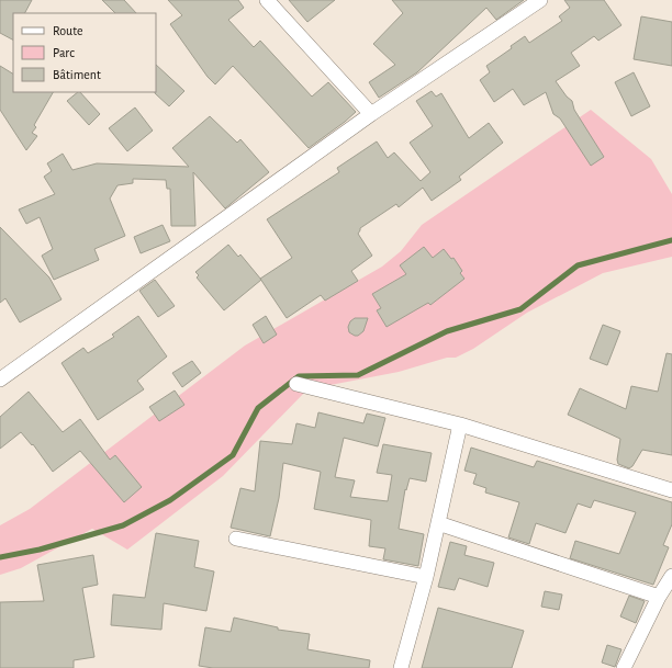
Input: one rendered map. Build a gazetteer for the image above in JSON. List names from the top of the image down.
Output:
{
  "legend": ["Route", "Parc", "Bâtiment"]
}
